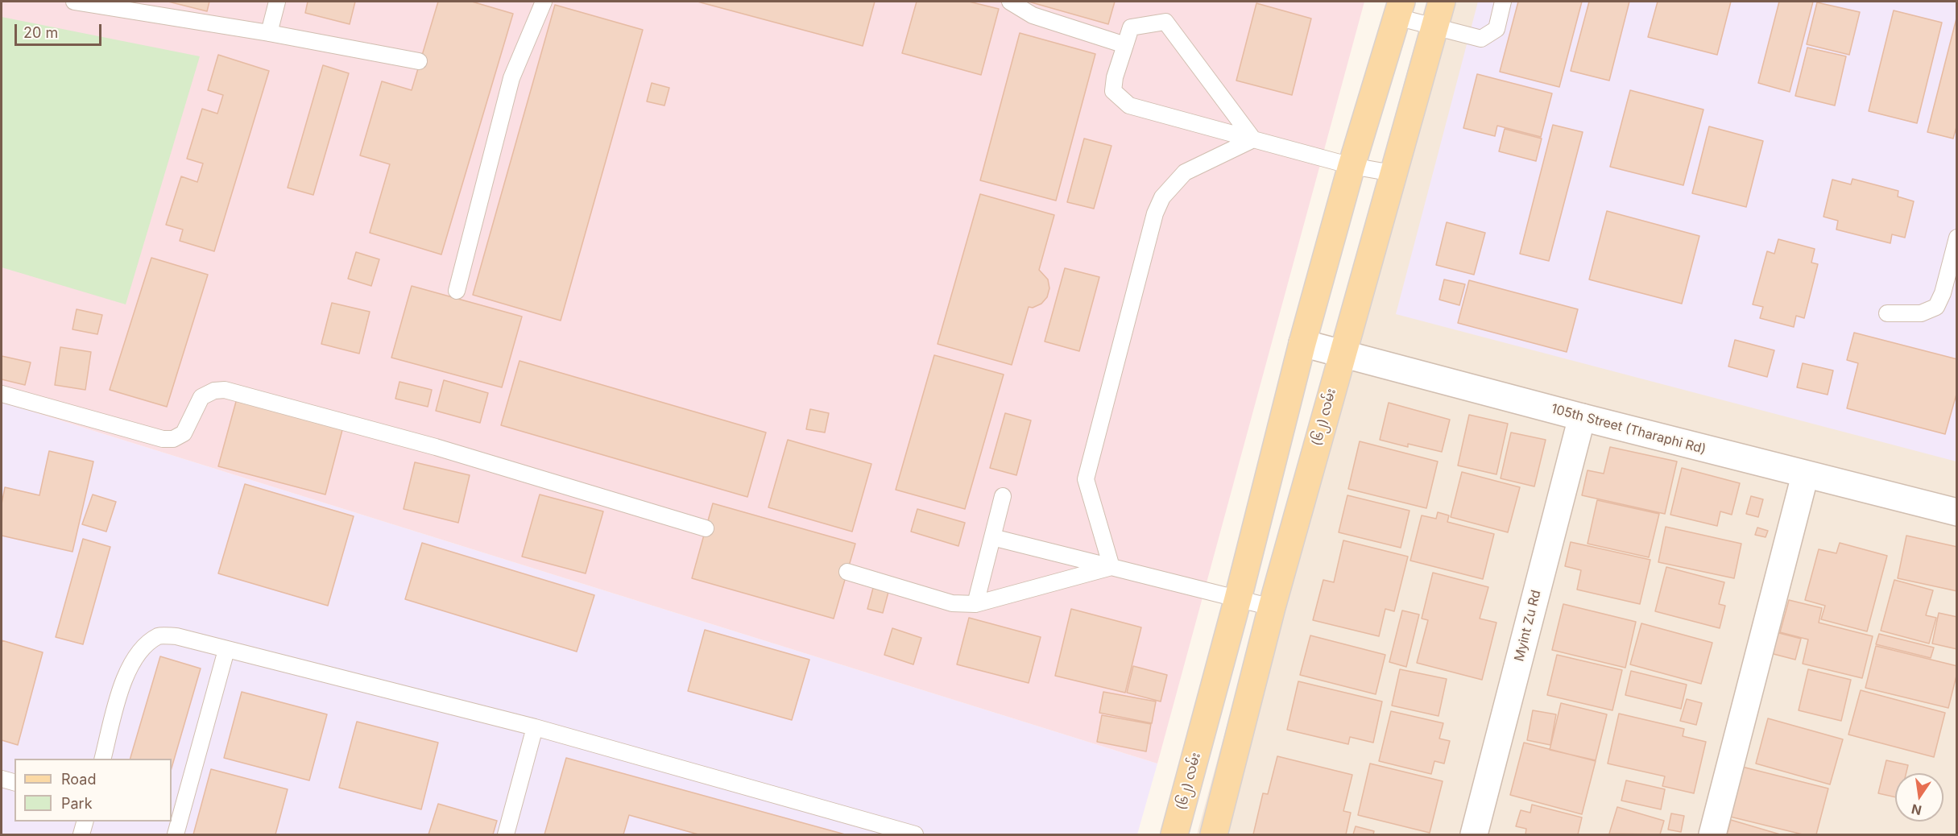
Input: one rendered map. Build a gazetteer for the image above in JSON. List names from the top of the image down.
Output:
{
  "streets": {
    "main road": ["(၆၂) လမ်း"],
    "street": ["105th Street (Tharaphi Rd)", "Myint Zu Rd"]
  },
  "crossings": [
    ["(၆၂) လမ်း", "105th Street (Tharaphi Rd)"],
    ["105th Street (Tharaphi Rd)", "Myint Zu Rd"]
  ],
  "legend": ["Road", "Park"],
  "scale_bar": "20 m",
  "north": "bottom"
}
